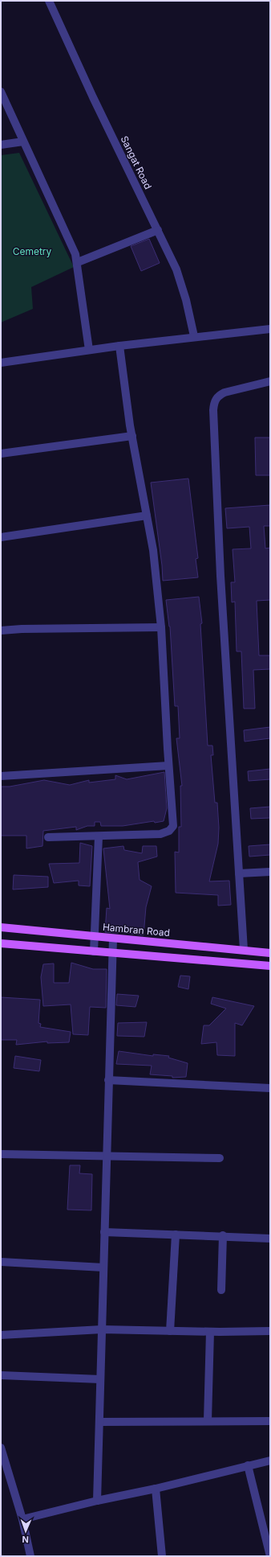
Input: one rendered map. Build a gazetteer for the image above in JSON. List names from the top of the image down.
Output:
{
  "streets": {
    "main road": ["Hambran Road"],
    "street": ["Sangat Road"]
  },
  "parks": ["Cemetry"],
  "north": "bottom"
}
